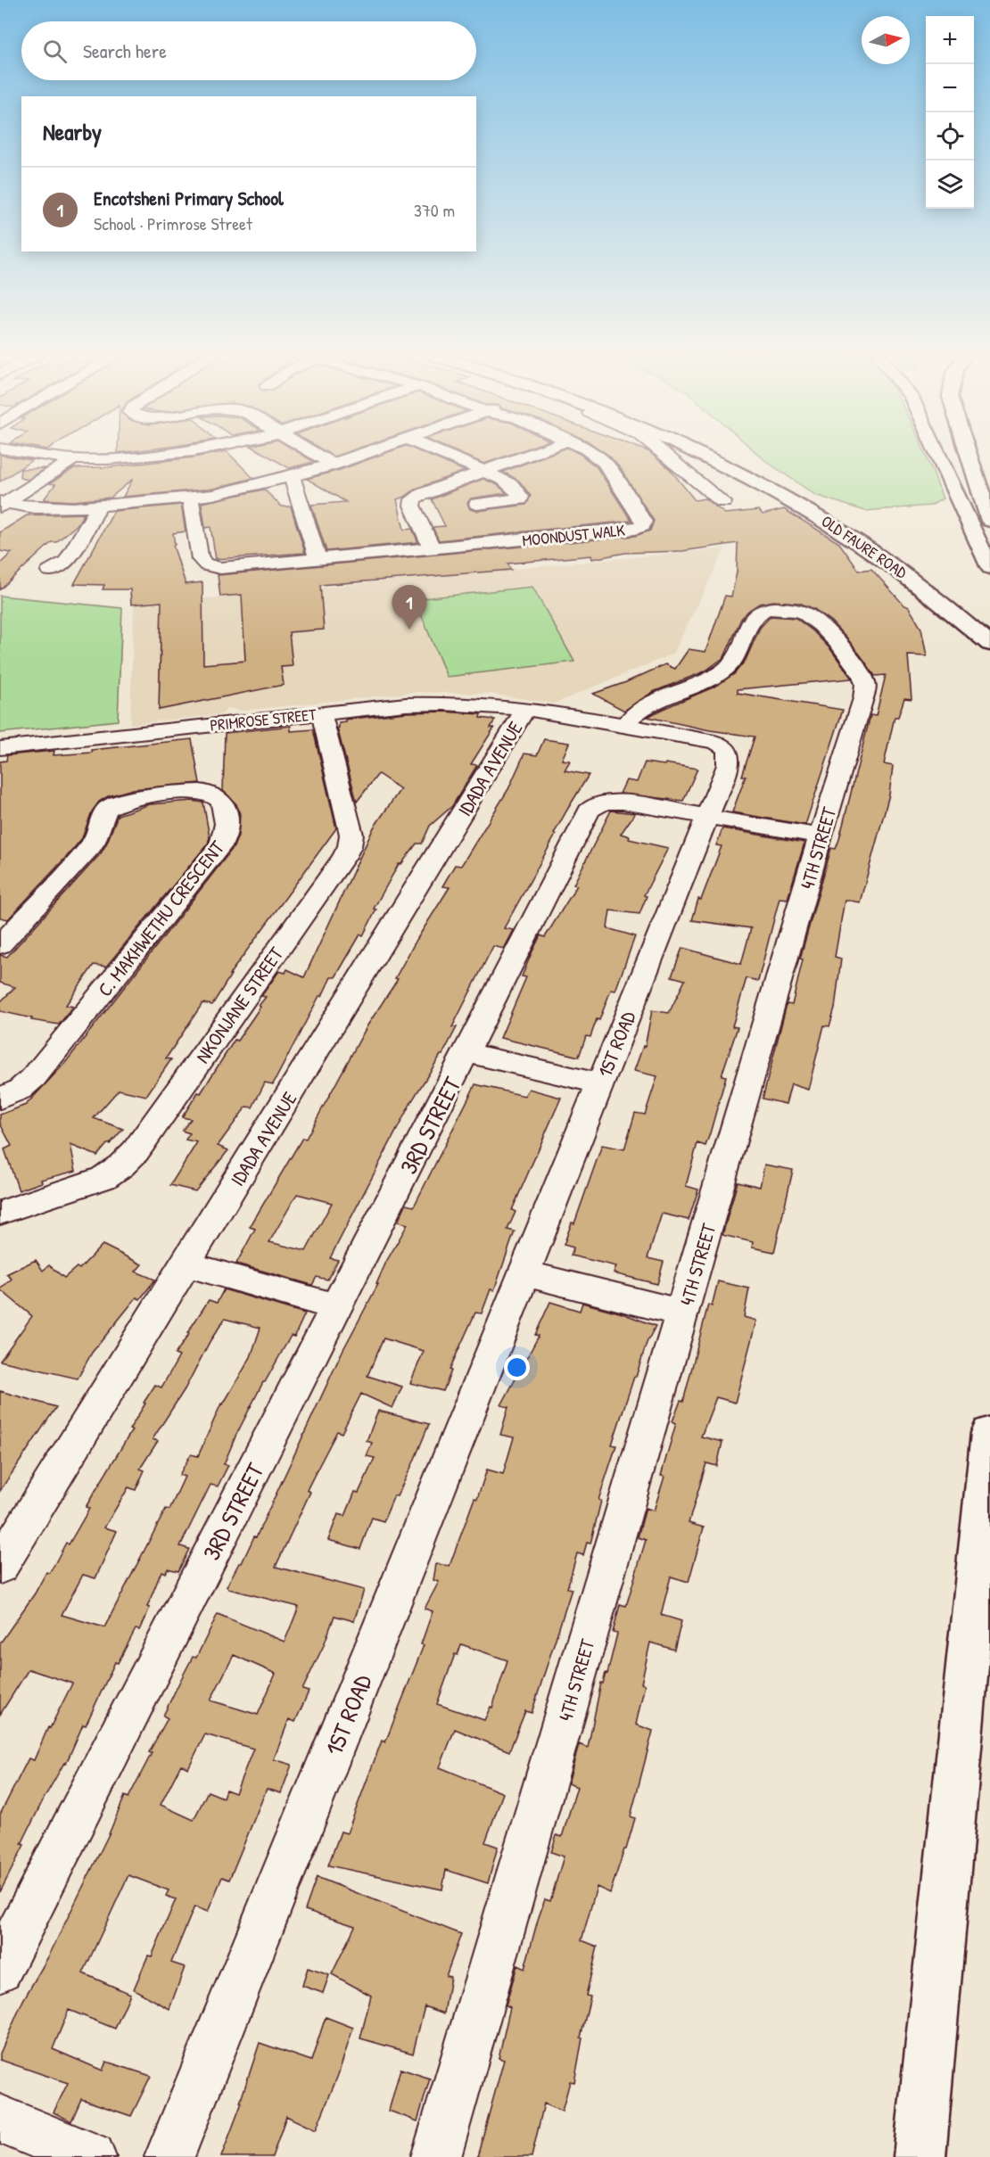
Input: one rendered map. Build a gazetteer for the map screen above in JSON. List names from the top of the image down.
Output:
{
  "streets": {
    "main road": ["OLD FAURE ROAD"],
    "street": [
      "MOONDUST WALK",
      "PRIMROSE STREET",
      "IDADA AVENUE",
      "4TH STREET",
      "C. MAKHWETHU CRESCENT",
      "NKONJANE STREET",
      "1ST ROAD",
      "3RD STREET"
    ]
  },
  "crossings": [
    ["PRIMROSE STREET", "IDADA AVENUE"],
    ["PRIMROSE STREET", "NKONJANE STREET"],
    ["PRIMROSE STREET", "1ST ROAD"],
    ["IDADA AVENUE", "1ST ROAD"],
    ["4TH STREET", "1ST ROAD"],
    ["1ST ROAD", "3RD STREET"]
  ],
  "north": "right",
  "page": {
    "map_buttons": ["+", "−"],
    "search": "Search here",
    "heading": "Nearby",
    "list": [
      {
        "mark": "1",
        "name": "Encotsheni Primary School",
        "note": "School · Primrose Street",
        "value": "370 m"
      }
    ],
    "pins": "1"
  }
}
